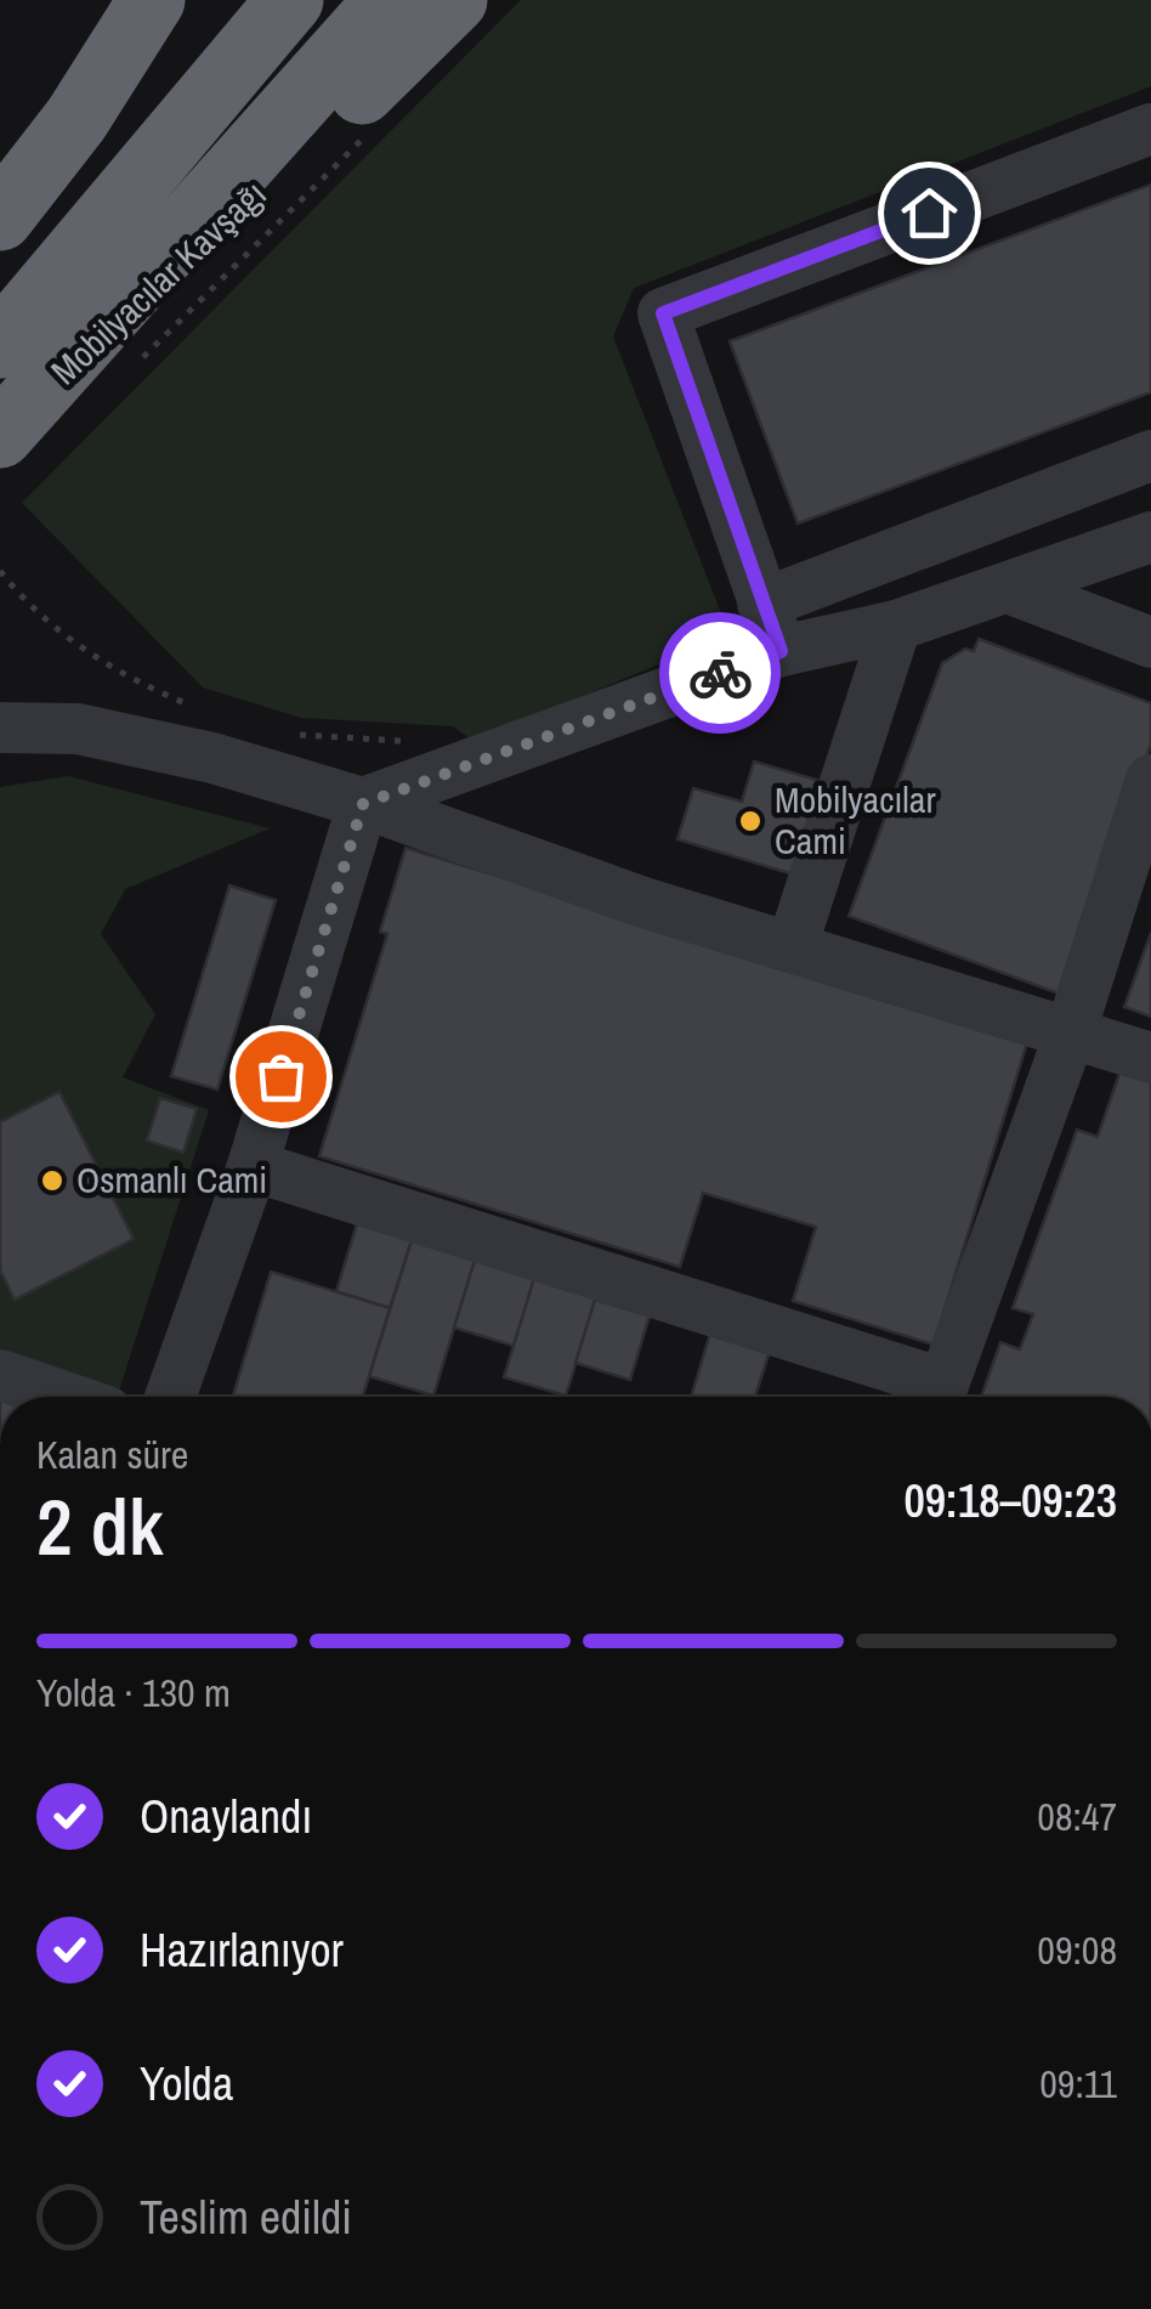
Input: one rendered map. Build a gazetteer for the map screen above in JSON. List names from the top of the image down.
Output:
{
  "streets": {
    "highway": ["Mobilyacılar Kavşağı"]
  },
  "places": ["Mobilyacılar Cami", "Osmanlı Cami"],
  "page": {
    "heading": ["2 dk", "Kalan süre", "09:18–09:23"],
    "bar": "Yolda · 130 m",
    "list": [
      ["Onaylandı", "08:47"],
      ["Hazırlanıyor", "09:08"],
      ["Yolda", "09:11"],
      "Teslim edildi"
    ]
  }
}
